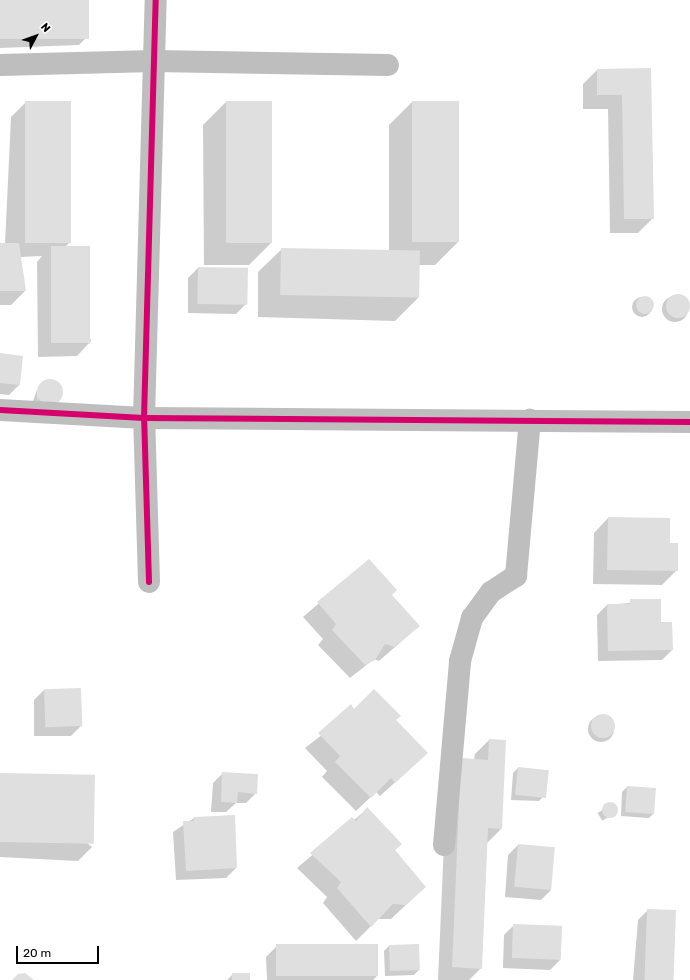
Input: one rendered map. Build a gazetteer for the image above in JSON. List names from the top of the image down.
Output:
{
  "scale_bar": "20 m",
  "north": "top right"
}
